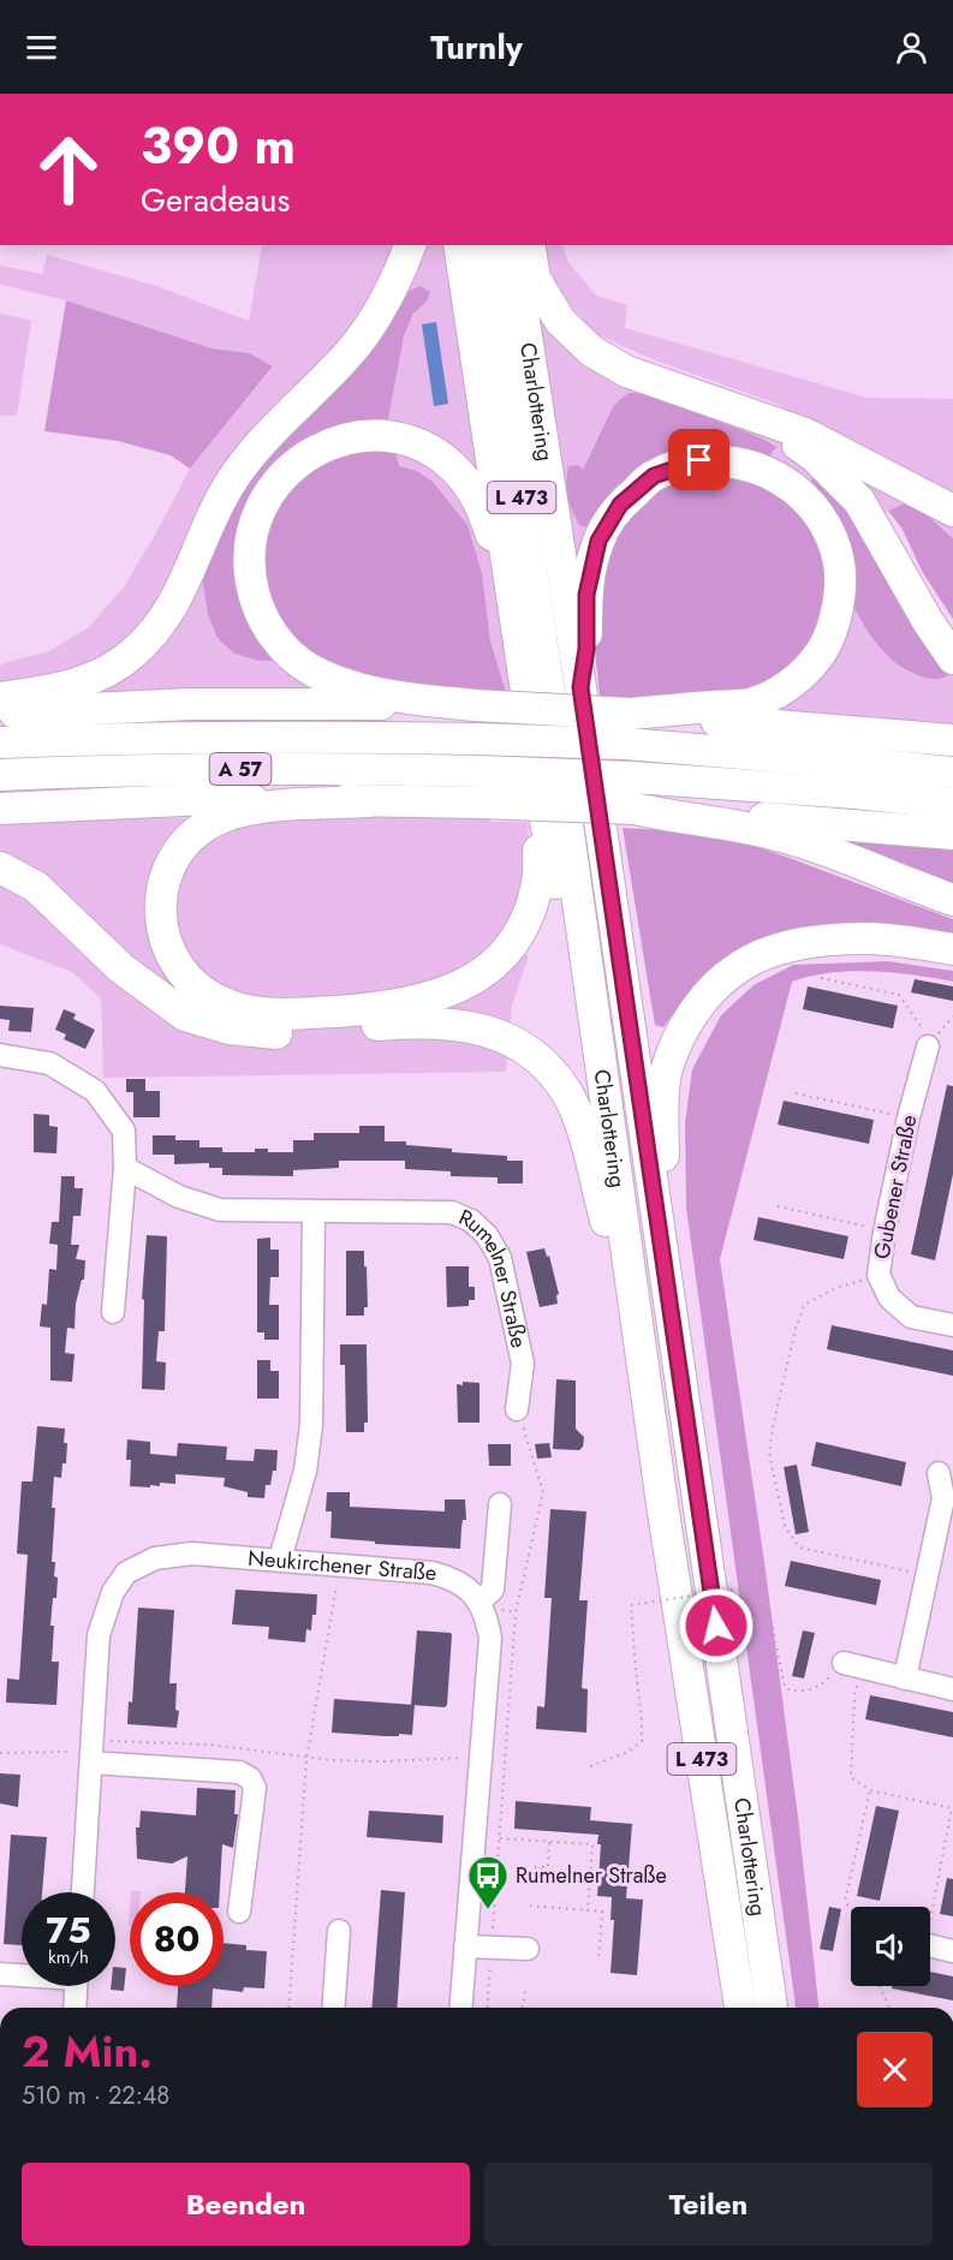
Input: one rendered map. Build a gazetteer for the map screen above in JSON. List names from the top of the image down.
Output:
{
  "streets": {
    "highway": ["Charlottering", "L 473", "A 57"],
    "street": ["Gubener Straße", "Rumelner Straße", "Neukirchener Straße"]
  },
  "places": {
    "bus stop": ["Rumelner Straße"]
  },
  "page": {
    "header": "Turnly",
    "turn": ["390 m", "Geradeaus"],
    "speed": "75 km/h",
    "limit": "80",
    "heading": ["2 Min.", "510 m · 22:48"],
    "buttons": ["Beenden", "Teilen"]
  }
}
